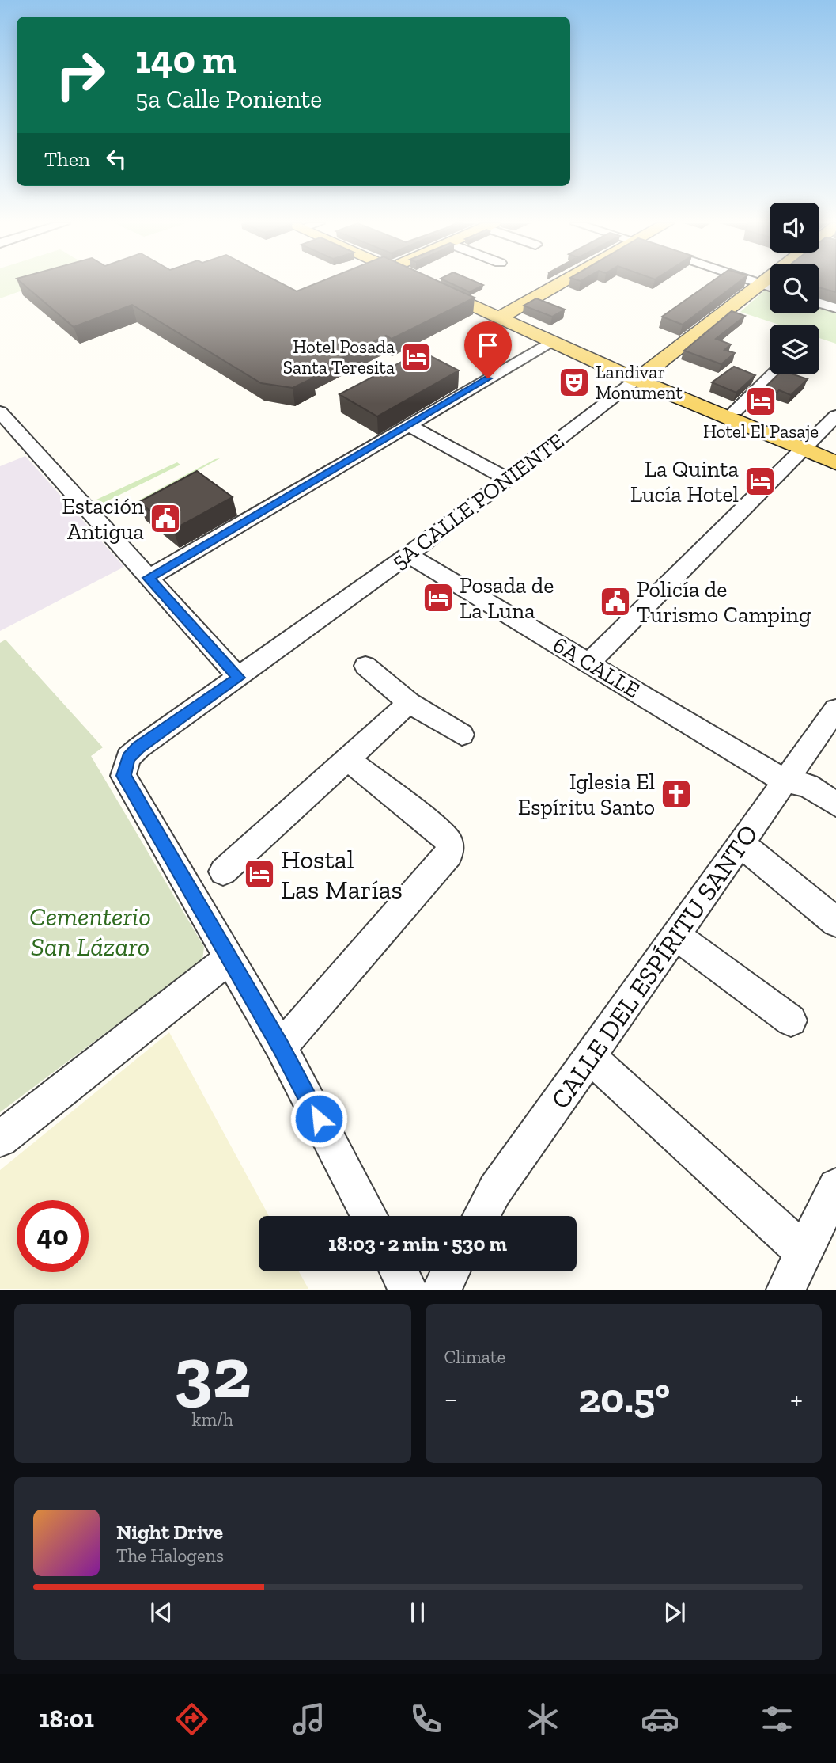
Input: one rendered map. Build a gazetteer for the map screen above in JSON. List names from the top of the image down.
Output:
{
  "streets": {
    "main road": ["5A CALLE PONIENTE"],
    "street": ["6A CALLE", "CALLE DEL ESPÍRITU SANTO"]
  },
  "crossings": [
    ["5A CALLE PONIENTE", "6A CALLE"],
    ["6A CALLE", "CALLE DEL ESPÍRITU SANTO"]
  ],
  "parks": ["Cementerio San Lázaro"],
  "places": {
    "hotel": [
      "Hotel Posada Santa Teresita",
      "Hotel El Pasaje",
      "La Quinta Lucía Hotel",
      "Posada de La Luna",
      "Hostal Las Marías"
    ],
    "theatre": ["Landivar Monument"],
    "public building": ["Estación Antigua", "Policía de Turismo Camping"],
    "church": ["Iglesia El Espíritu Santo"]
  },
  "page": {
    "turn": ["140 m", "5a Calle Poniente"],
    "then": "Then",
    "limit": "40",
    "trip": "18:03 · 2 min · 530 m",
    "tile": [
      ["32", "km/h"],
      "Climate"
    ],
    "heat": ["−", "20.5°", "+"],
    "song": ["Night Drive", "The Halogens"],
    "tabs": "18:01"
  }
}
